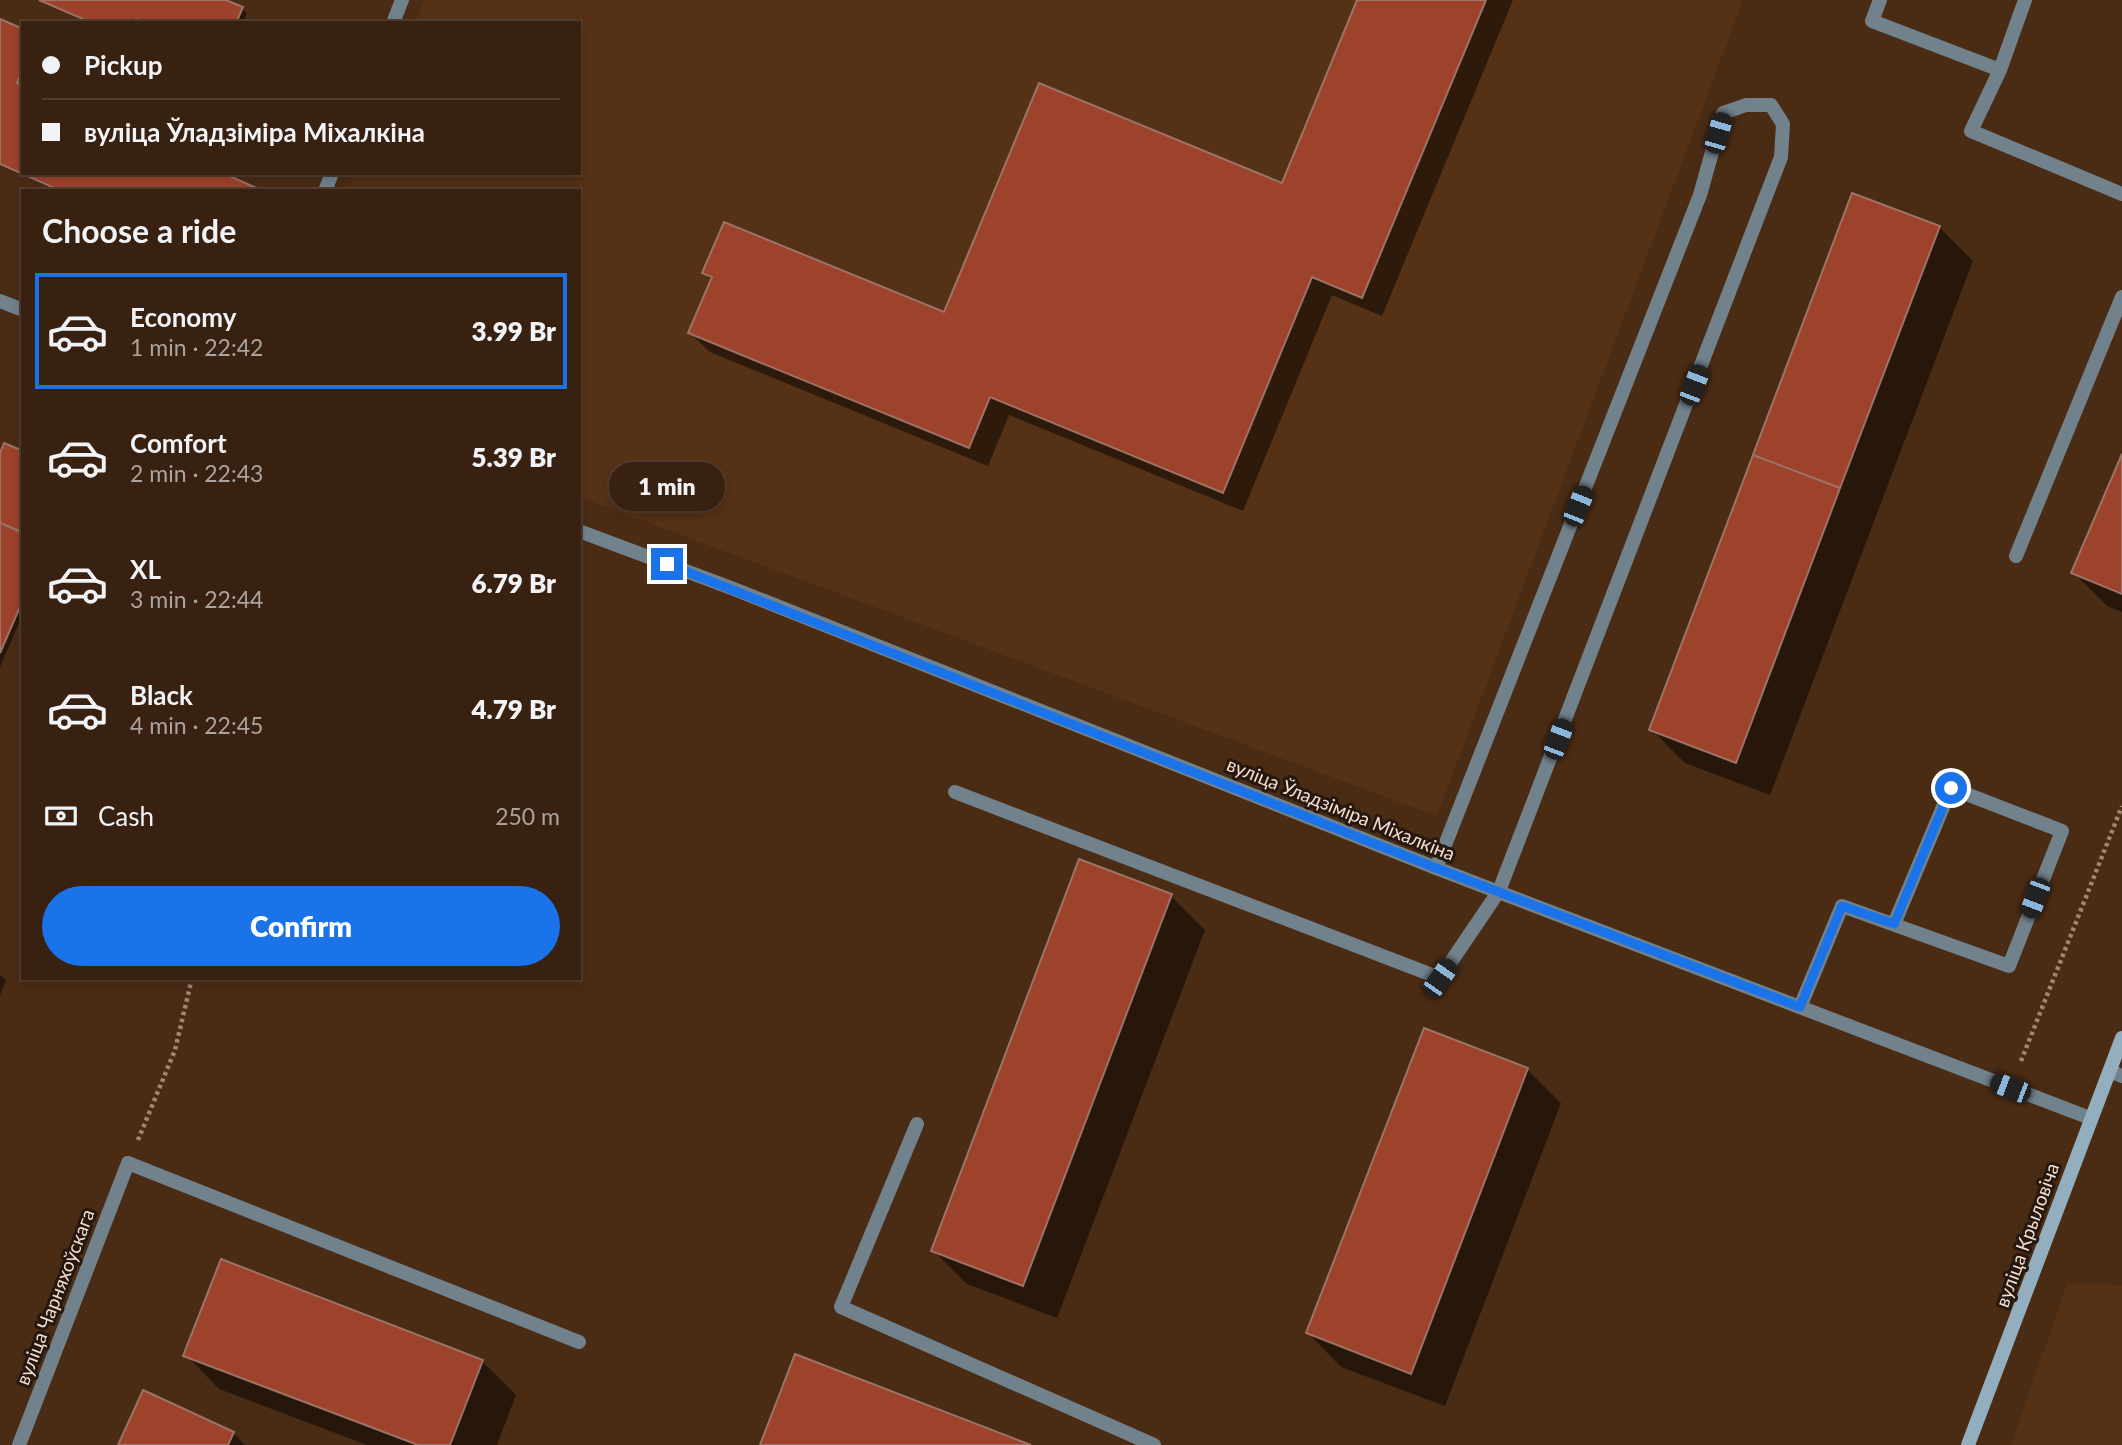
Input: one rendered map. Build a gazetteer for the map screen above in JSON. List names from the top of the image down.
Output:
{
  "streets": {
    "main road": ["вуліца Крыловіча"],
    "street": ["вуліца Ўладзіміра Міхалкіна", "вуліца Чарняхоўскага"]
  },
  "crossings": [
    ["вуліца Ўладзіміра Міхалкіна", "вуліца Крыловіча"]
  ],
  "page": {
    "banner": ["Pickup", "вуліца Ўладзіміра Міхалкіна"],
    "heading": "Choose a ride",
    "list": [
      {
        "name": "Economy",
        "note": "1 min · 22:42",
        "value": "3.99 Br"
      },
      {
        "name": "Comfort",
        "note": "2 min · 22:43",
        "value": "5.39 Br"
      },
      {
        "name": "XL",
        "note": "3 min · 22:44",
        "value": "6.79 Br"
      },
      {
        "name": "Black",
        "note": "4 min · 22:45",
        "value": "4.79 Br"
      }
    ],
    "bubble": "1 min",
    "pay": ["Cash", "250 m"],
    "buttons": "Confirm"
  }
}
